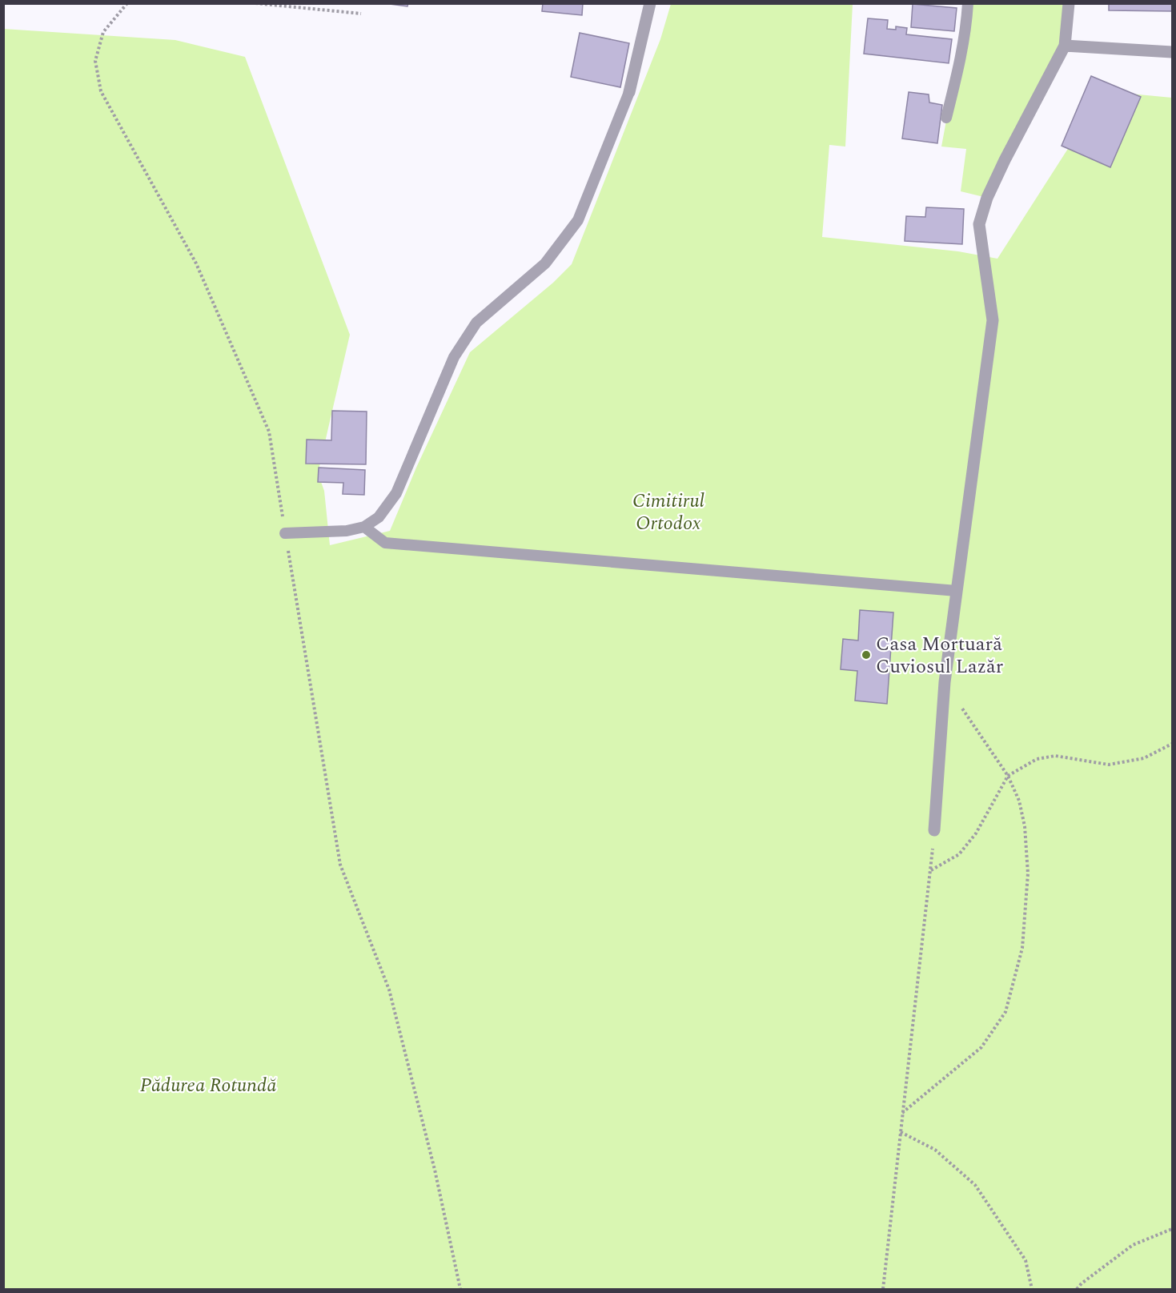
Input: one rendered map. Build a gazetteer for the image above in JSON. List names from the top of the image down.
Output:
{
  "parks": ["Cimitirul Ortodox", "Pădurea Rotundă"],
  "places": ["Casa Mortuară Cuviosul Lazăr"]
}
